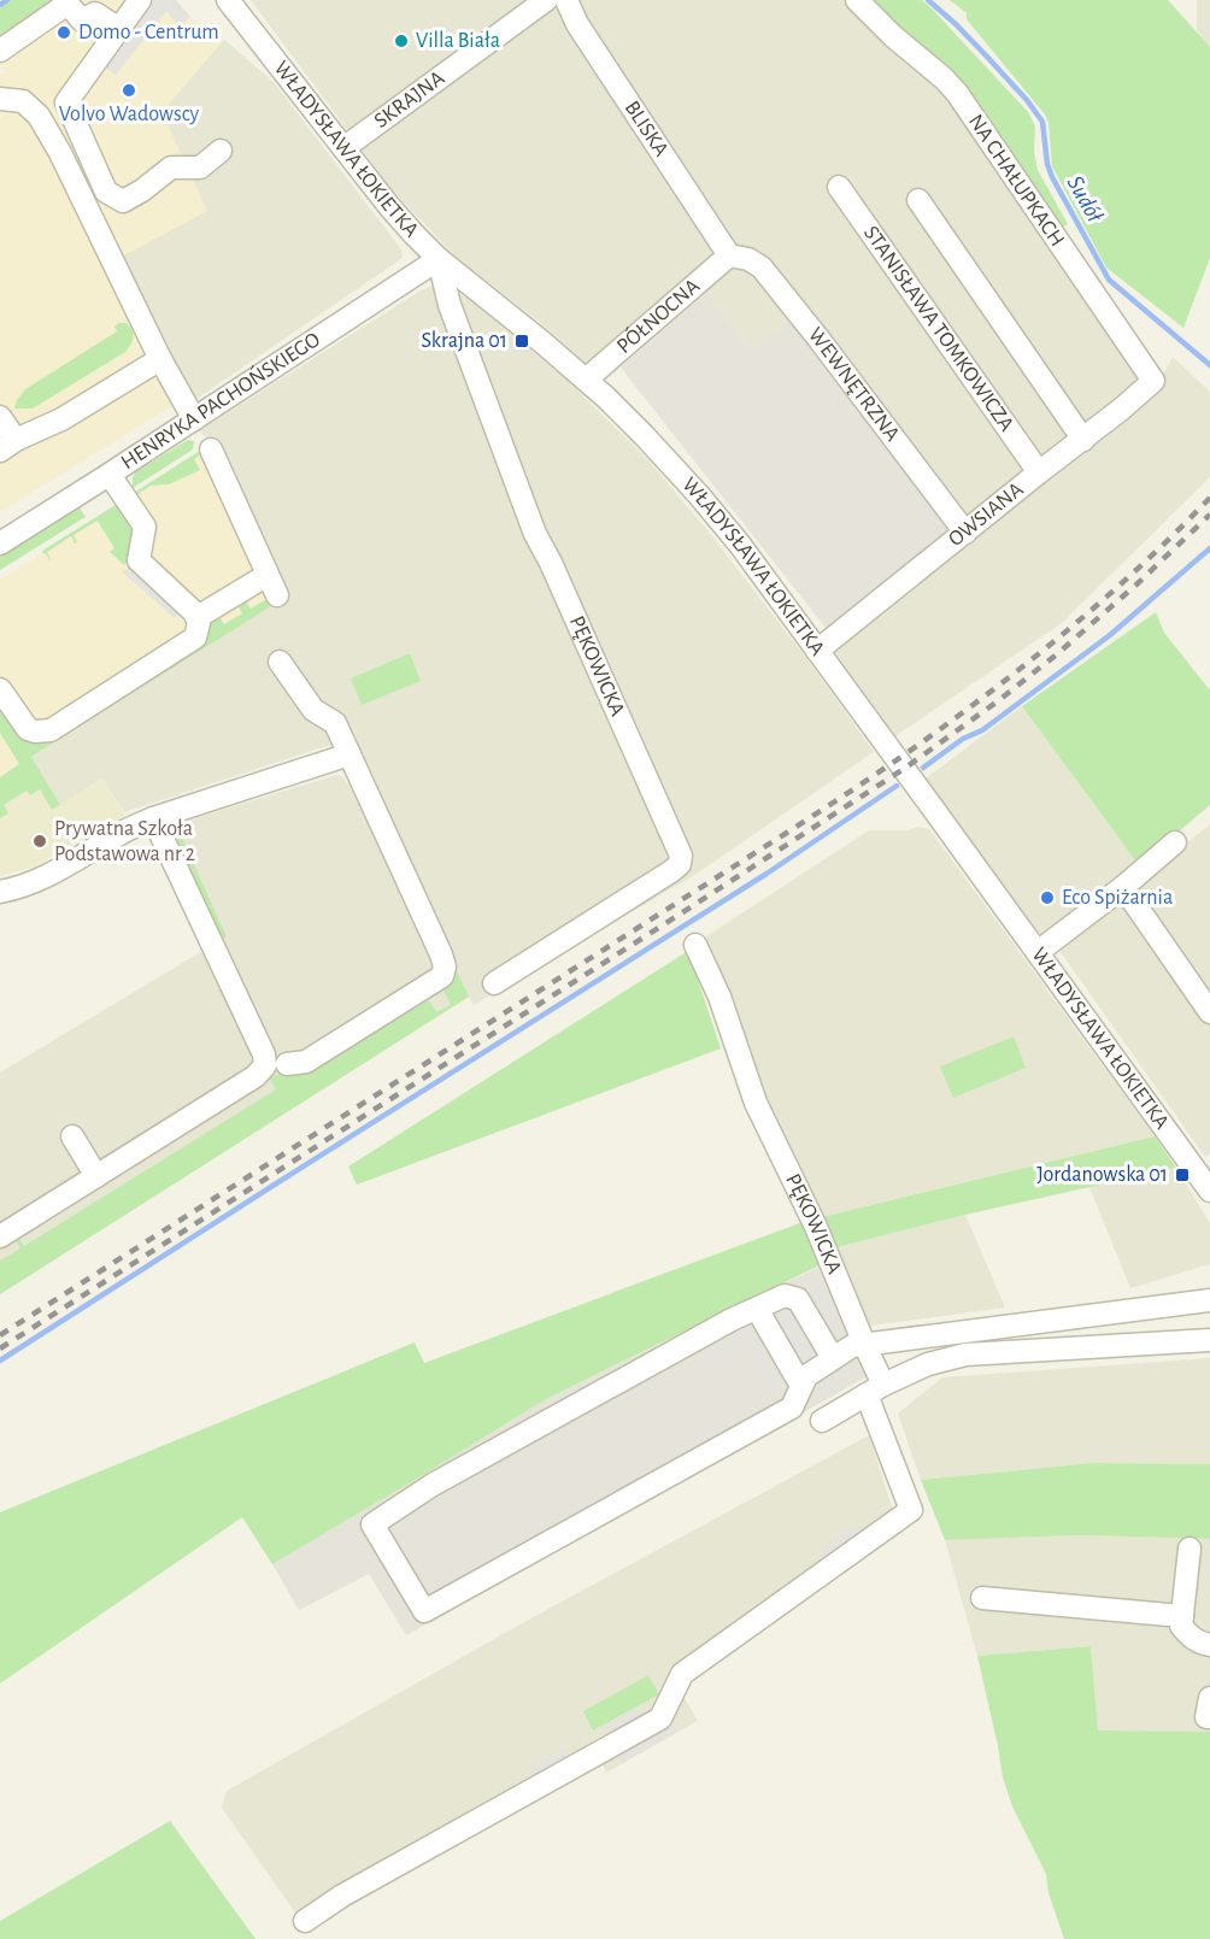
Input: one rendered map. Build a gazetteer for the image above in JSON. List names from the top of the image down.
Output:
{
  "streets": {
    "street": [
      "SKRAJNA",
      "BLISKA",
      "WŁADYSŁAWA ŁOKIETKA",
      "NA CHAŁUPKACH",
      "PÓŁNOCNA",
      "STANISŁAWA TOMKOWICZA",
      "WEWNĘTRZNA",
      "HENRYKA PACHOŃSKIEGO",
      "OWSIANA",
      "PĘKOWICKA"
    ]
  },
  "crossings": [
    ["SKRAJNA", "WŁADYSŁAWA ŁOKIETKA"],
    ["BLISKA", "PÓŁNOCNA"],
    ["BLISKA", "WEWNĘTRZNA"],
    ["WŁADYSŁAWA ŁOKIETKA", "PÓŁNOCNA"],
    ["WŁADYSŁAWA ŁOKIETKA", "HENRYKA PACHOŃSKIEGO"],
    ["WŁADYSŁAWA ŁOKIETKA", "OWSIANA"],
    ["WŁADYSŁAWA ŁOKIETKA", "PĘKOWICKA"],
    ["NA CHAŁUPKACH", "OWSIANA"],
    ["PÓŁNOCNA", "WEWNĘTRZNA"],
    ["STANISŁAWA TOMKOWICZA", "OWSIANA"],
    ["WEWNĘTRZNA", "OWSIANA"],
    ["HENRYKA PACHOŃSKIEGO", "PĘKOWICKA"]
  ],
  "water": ["Sudół"],
  "places": {
    "other": [
      "Domo - Centrum",
      "Villa Biała",
      "Volvo Wadowscy",
      "Prywatna Szkoła Podstawowa nr 2",
      "Eco Spiżarnia"
    ],
    "transit": ["Skrajna 01", "Jordanowska 01"]
  }
}
